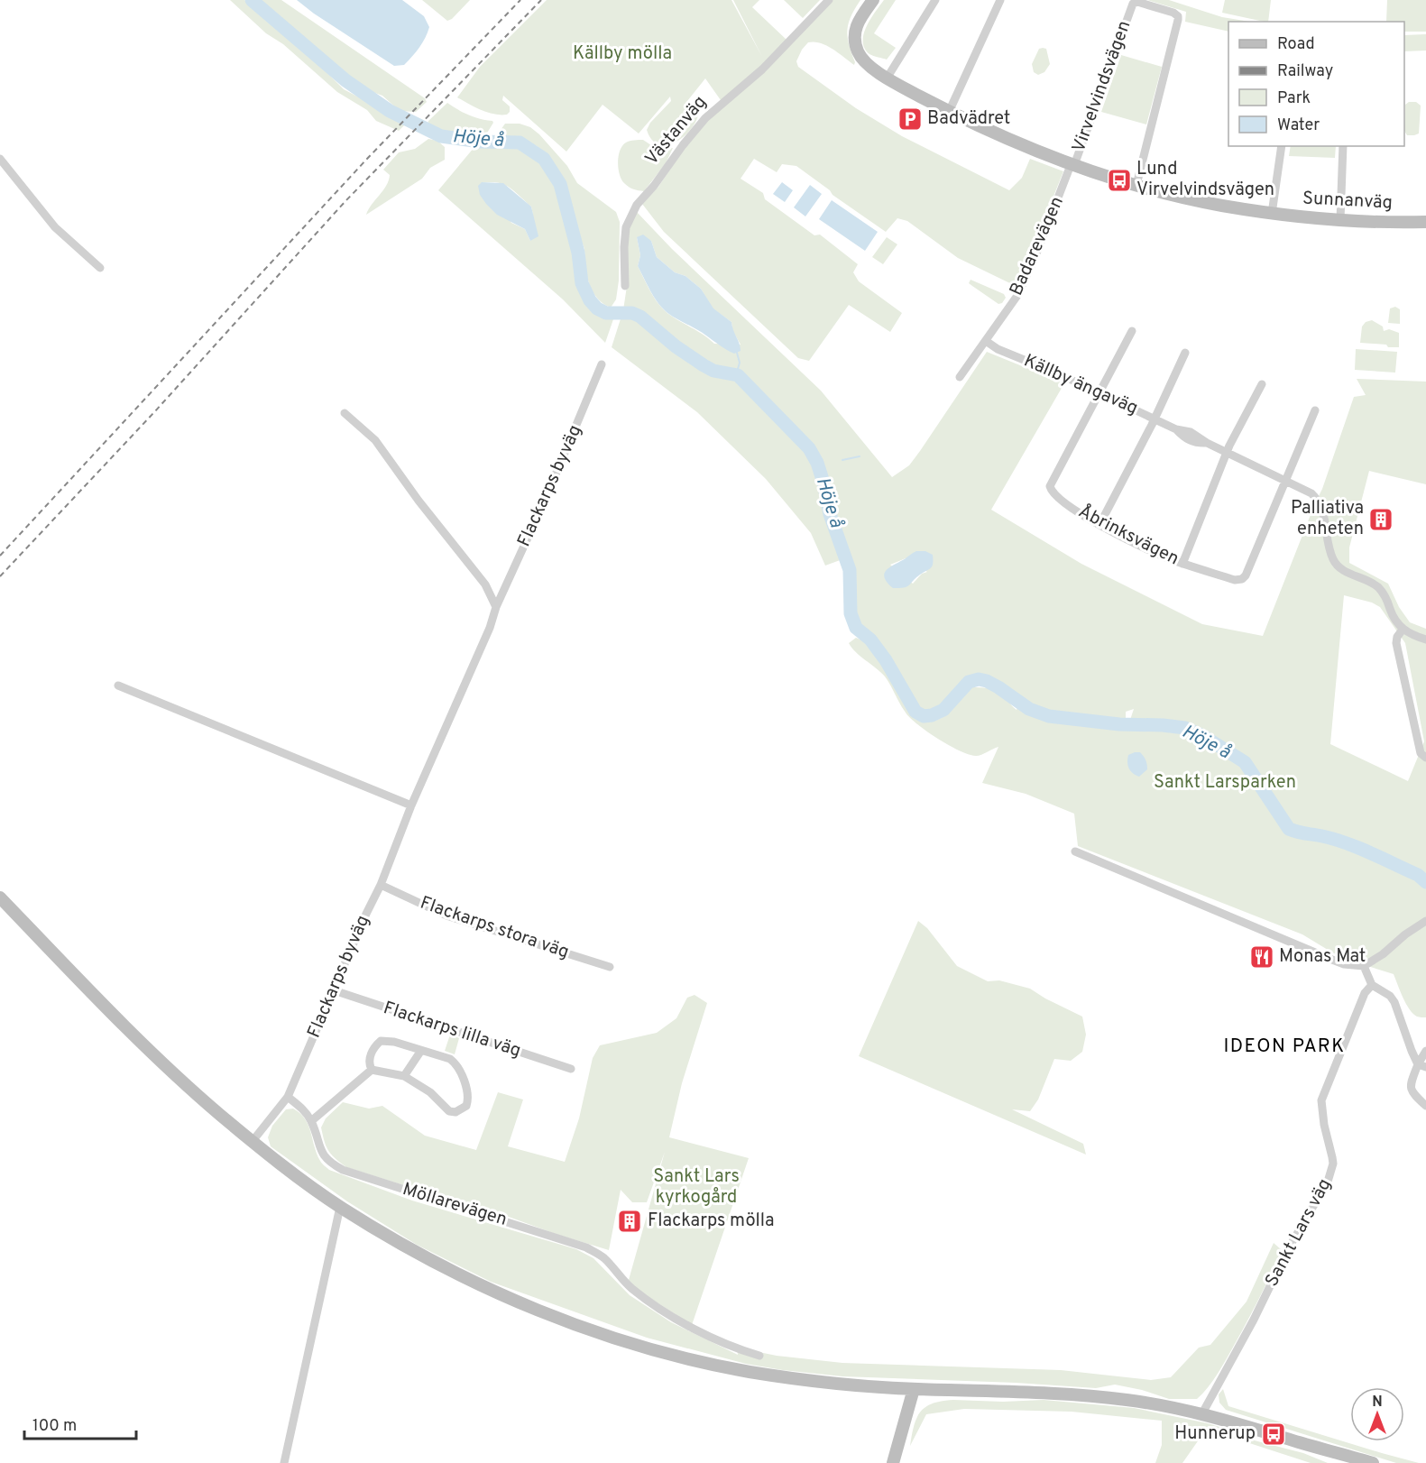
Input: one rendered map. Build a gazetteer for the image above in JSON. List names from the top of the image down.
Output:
{
  "streets": {
    "main road": ["Sunnanväg"],
    "street": [
      "Virvelvindsvägen",
      "Västanväg",
      "Badarevägen",
      "Källby ängaväg",
      "Flackarps byväg",
      "Åbrinksvägen",
      "Flackarps stora väg",
      "Flackarps lilla väg",
      "Möllarevägen",
      "Sankt Lars väg"
    ]
  },
  "crossings": [
    ["Virvelvindsvägen", "Sunnanväg"],
    ["Virvelvindsvägen", "Badarevägen"],
    ["Sunnanväg", "Badarevägen"],
    ["Badarevägen", "Källby ängaväg"],
    ["Källby ängaväg", "Åbrinksvägen"],
    ["Flackarps byväg", "Flackarps stora väg"],
    ["Flackarps byväg", "Flackarps lilla väg"],
    ["Flackarps byväg", "Möllarevägen"]
  ],
  "districts": ["IDEON PARK"],
  "water": ["Höje å"],
  "parks": ["Källby mölla", "Sankt Larsparken", "Sankt Lars kyrkogård"],
  "places": {
    "parking": ["Badvädret"],
    "bus stop": ["Lund Virvelvindsvägen", "Hunnerup"],
    "building": ["Palliativa enheten", "Flackarps mölla"],
    "restaurant": ["Monas Mat"]
  },
  "legend": [
    "Road",
    "Railway",
    "Park",
    "Water"
  ],
  "scale_bar": "100 m",
  "north": "top"
}
